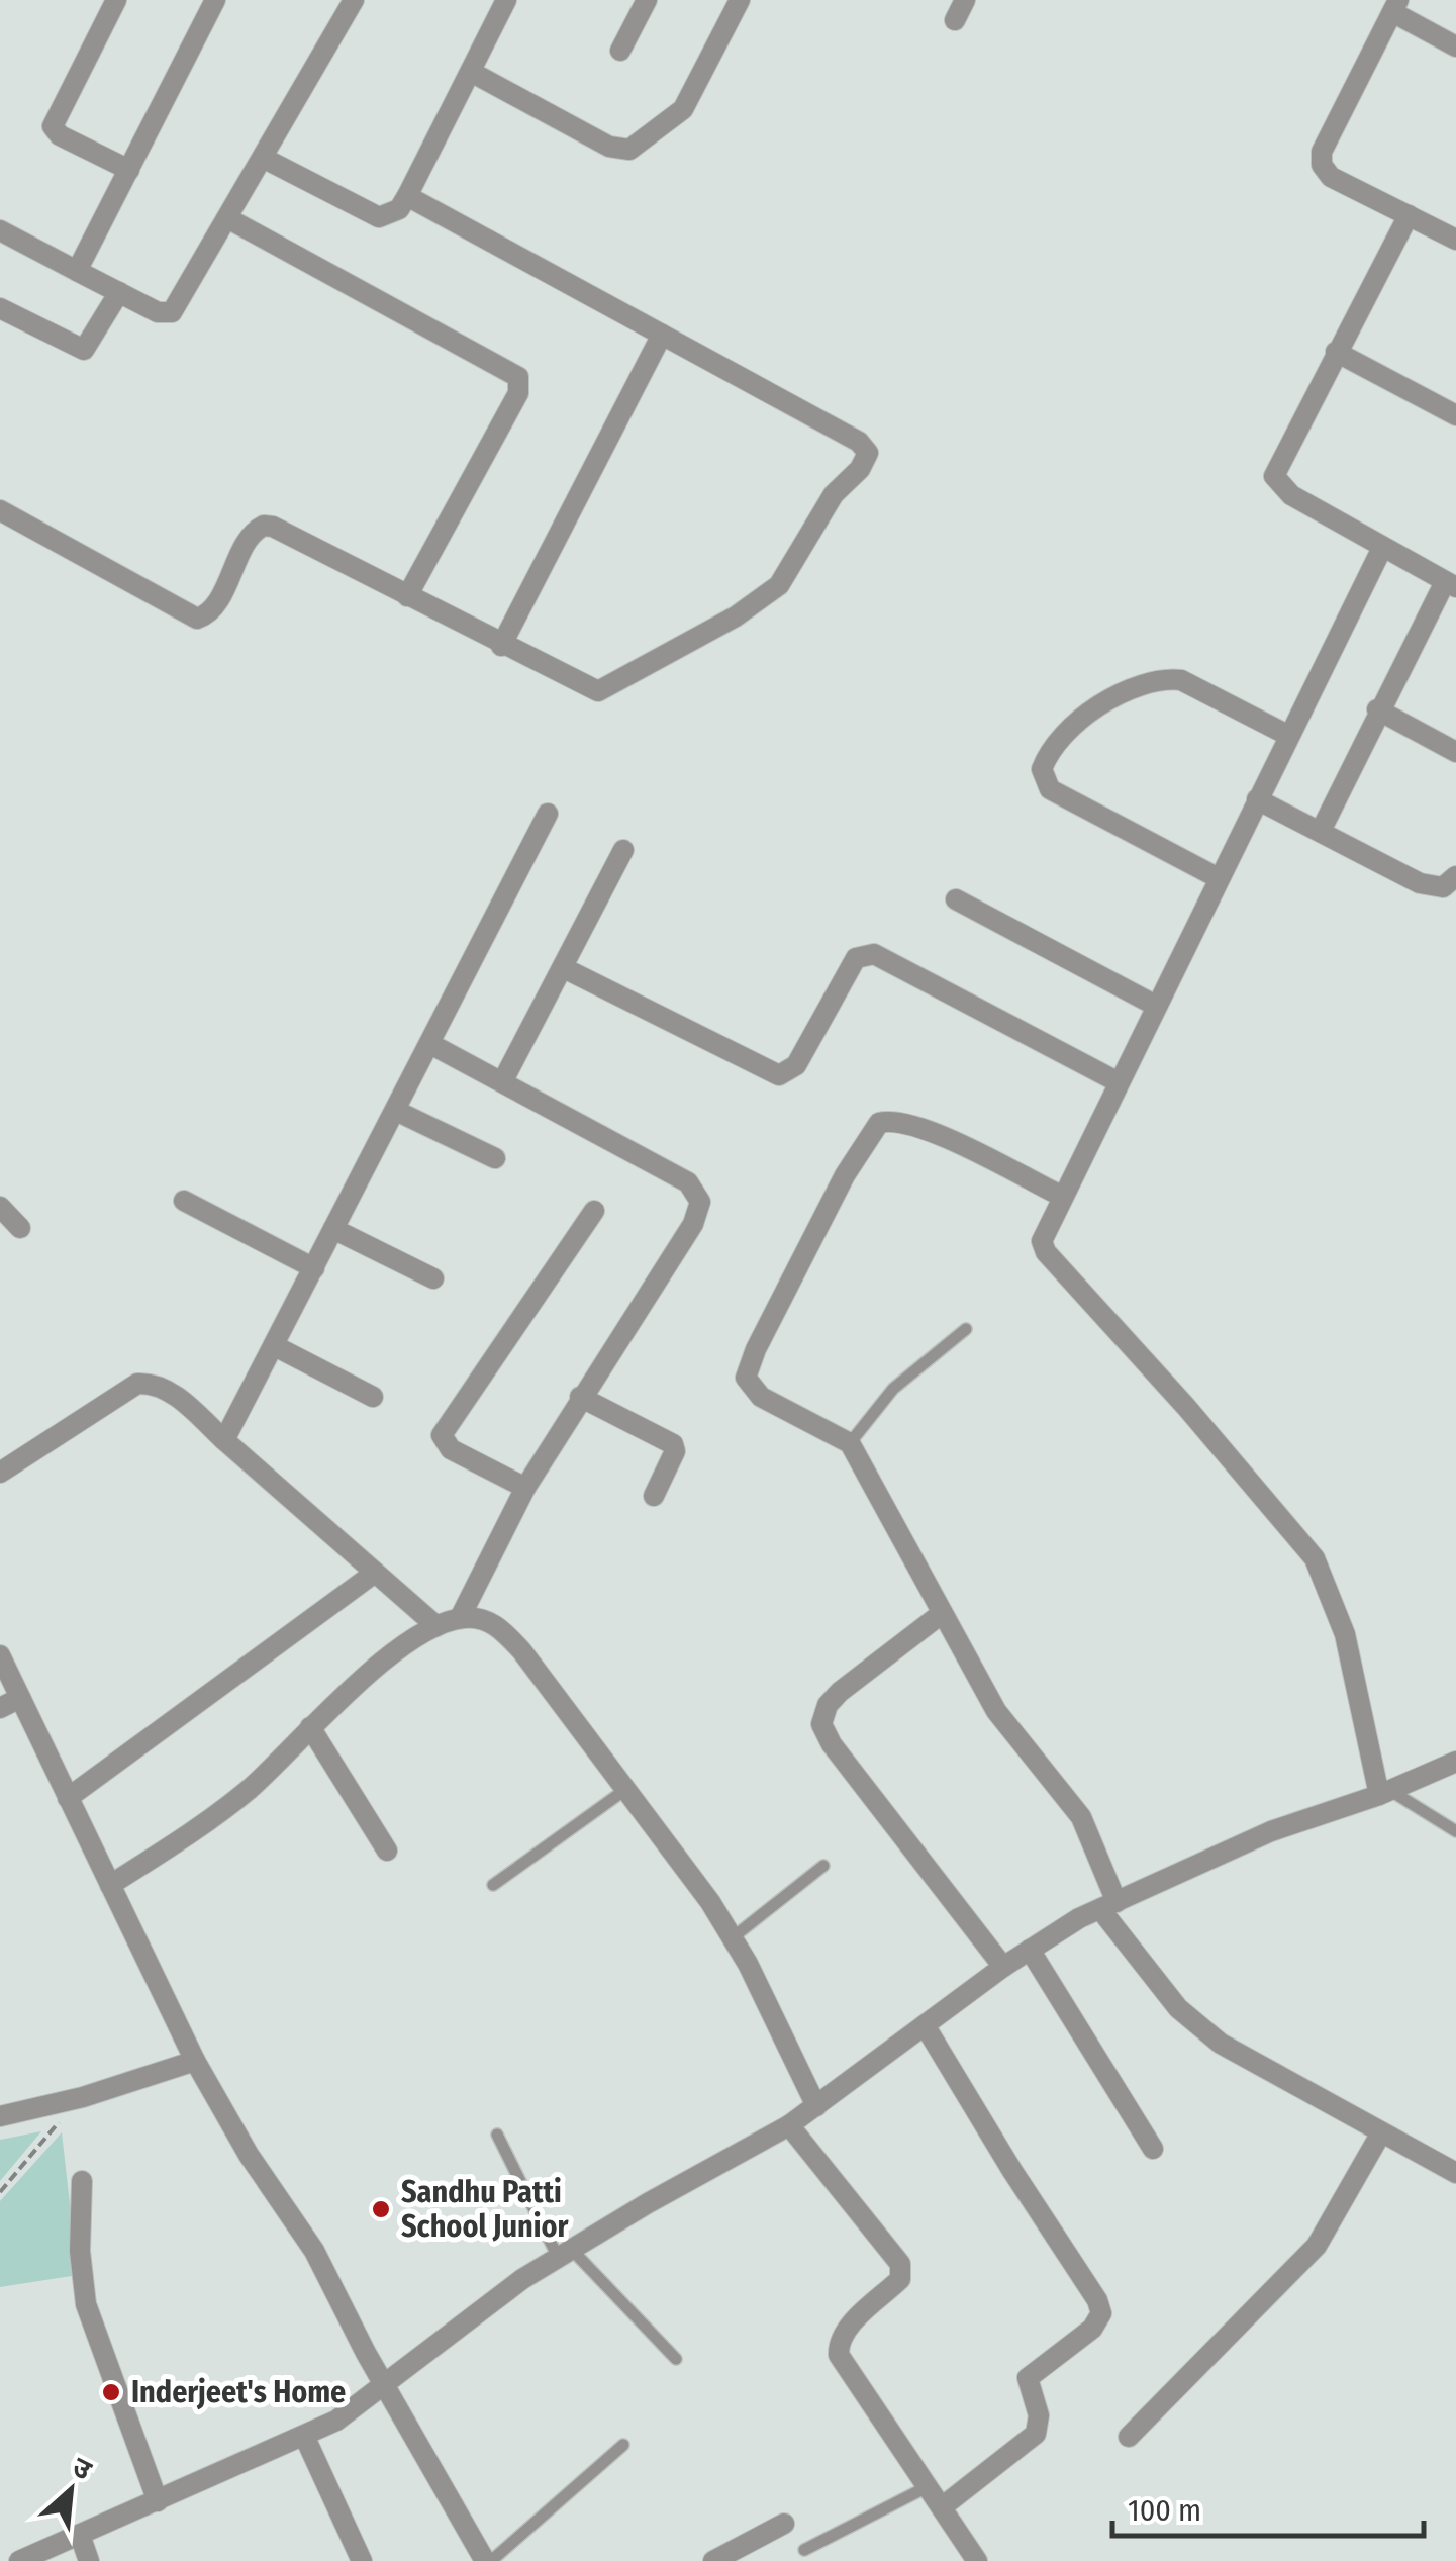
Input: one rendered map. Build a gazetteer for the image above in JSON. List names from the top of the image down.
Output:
{
  "places": ["Sandhu Patti School Junior", "Inderjeet's Home"],
  "scale_bar": "100 m",
  "north": "top right"
}
